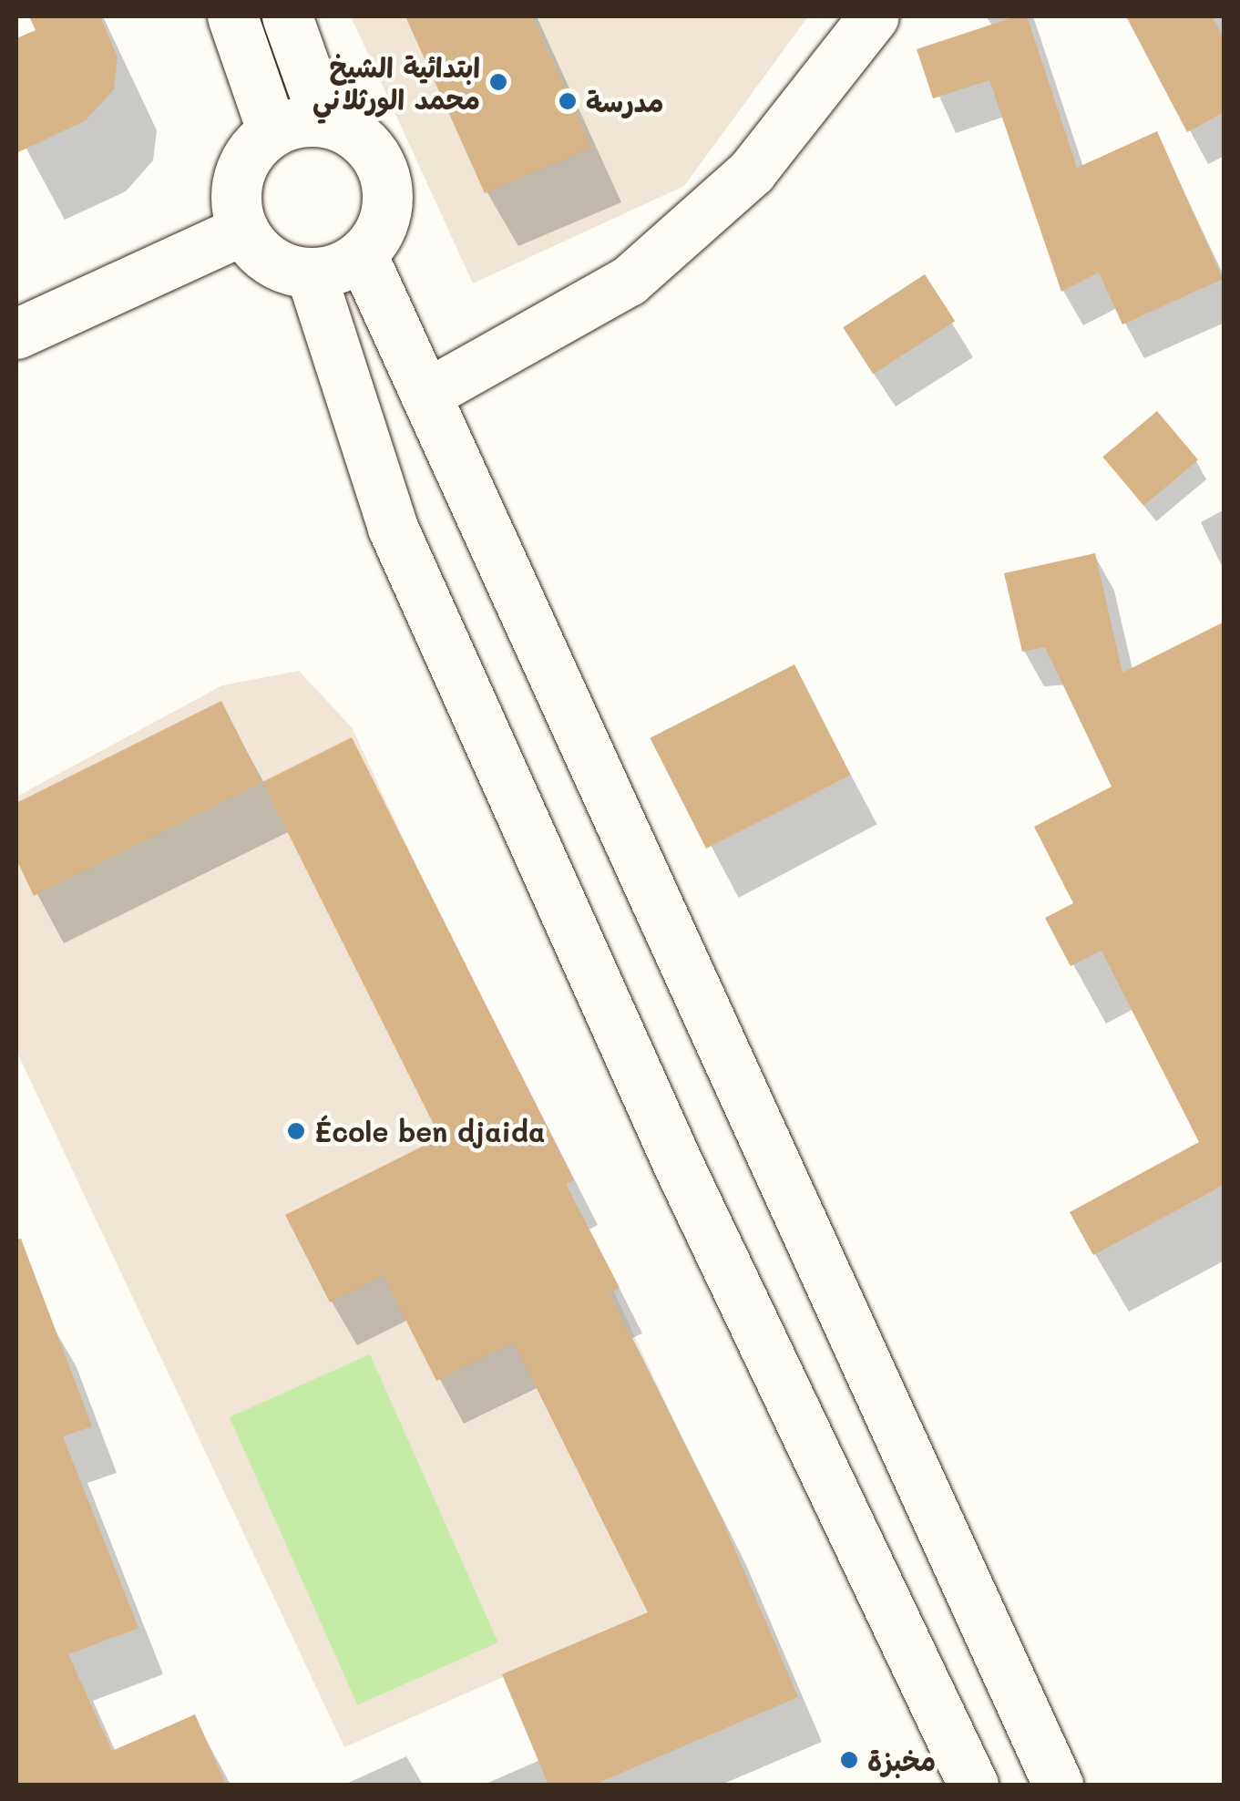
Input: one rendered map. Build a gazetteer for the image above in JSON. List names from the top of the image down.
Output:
{
  "places": [
    "ابتدائية الشيخ محمد الورثلاني",
    "مدرسة",
    "École ben djaida",
    "مخبزة"
  ]
}
